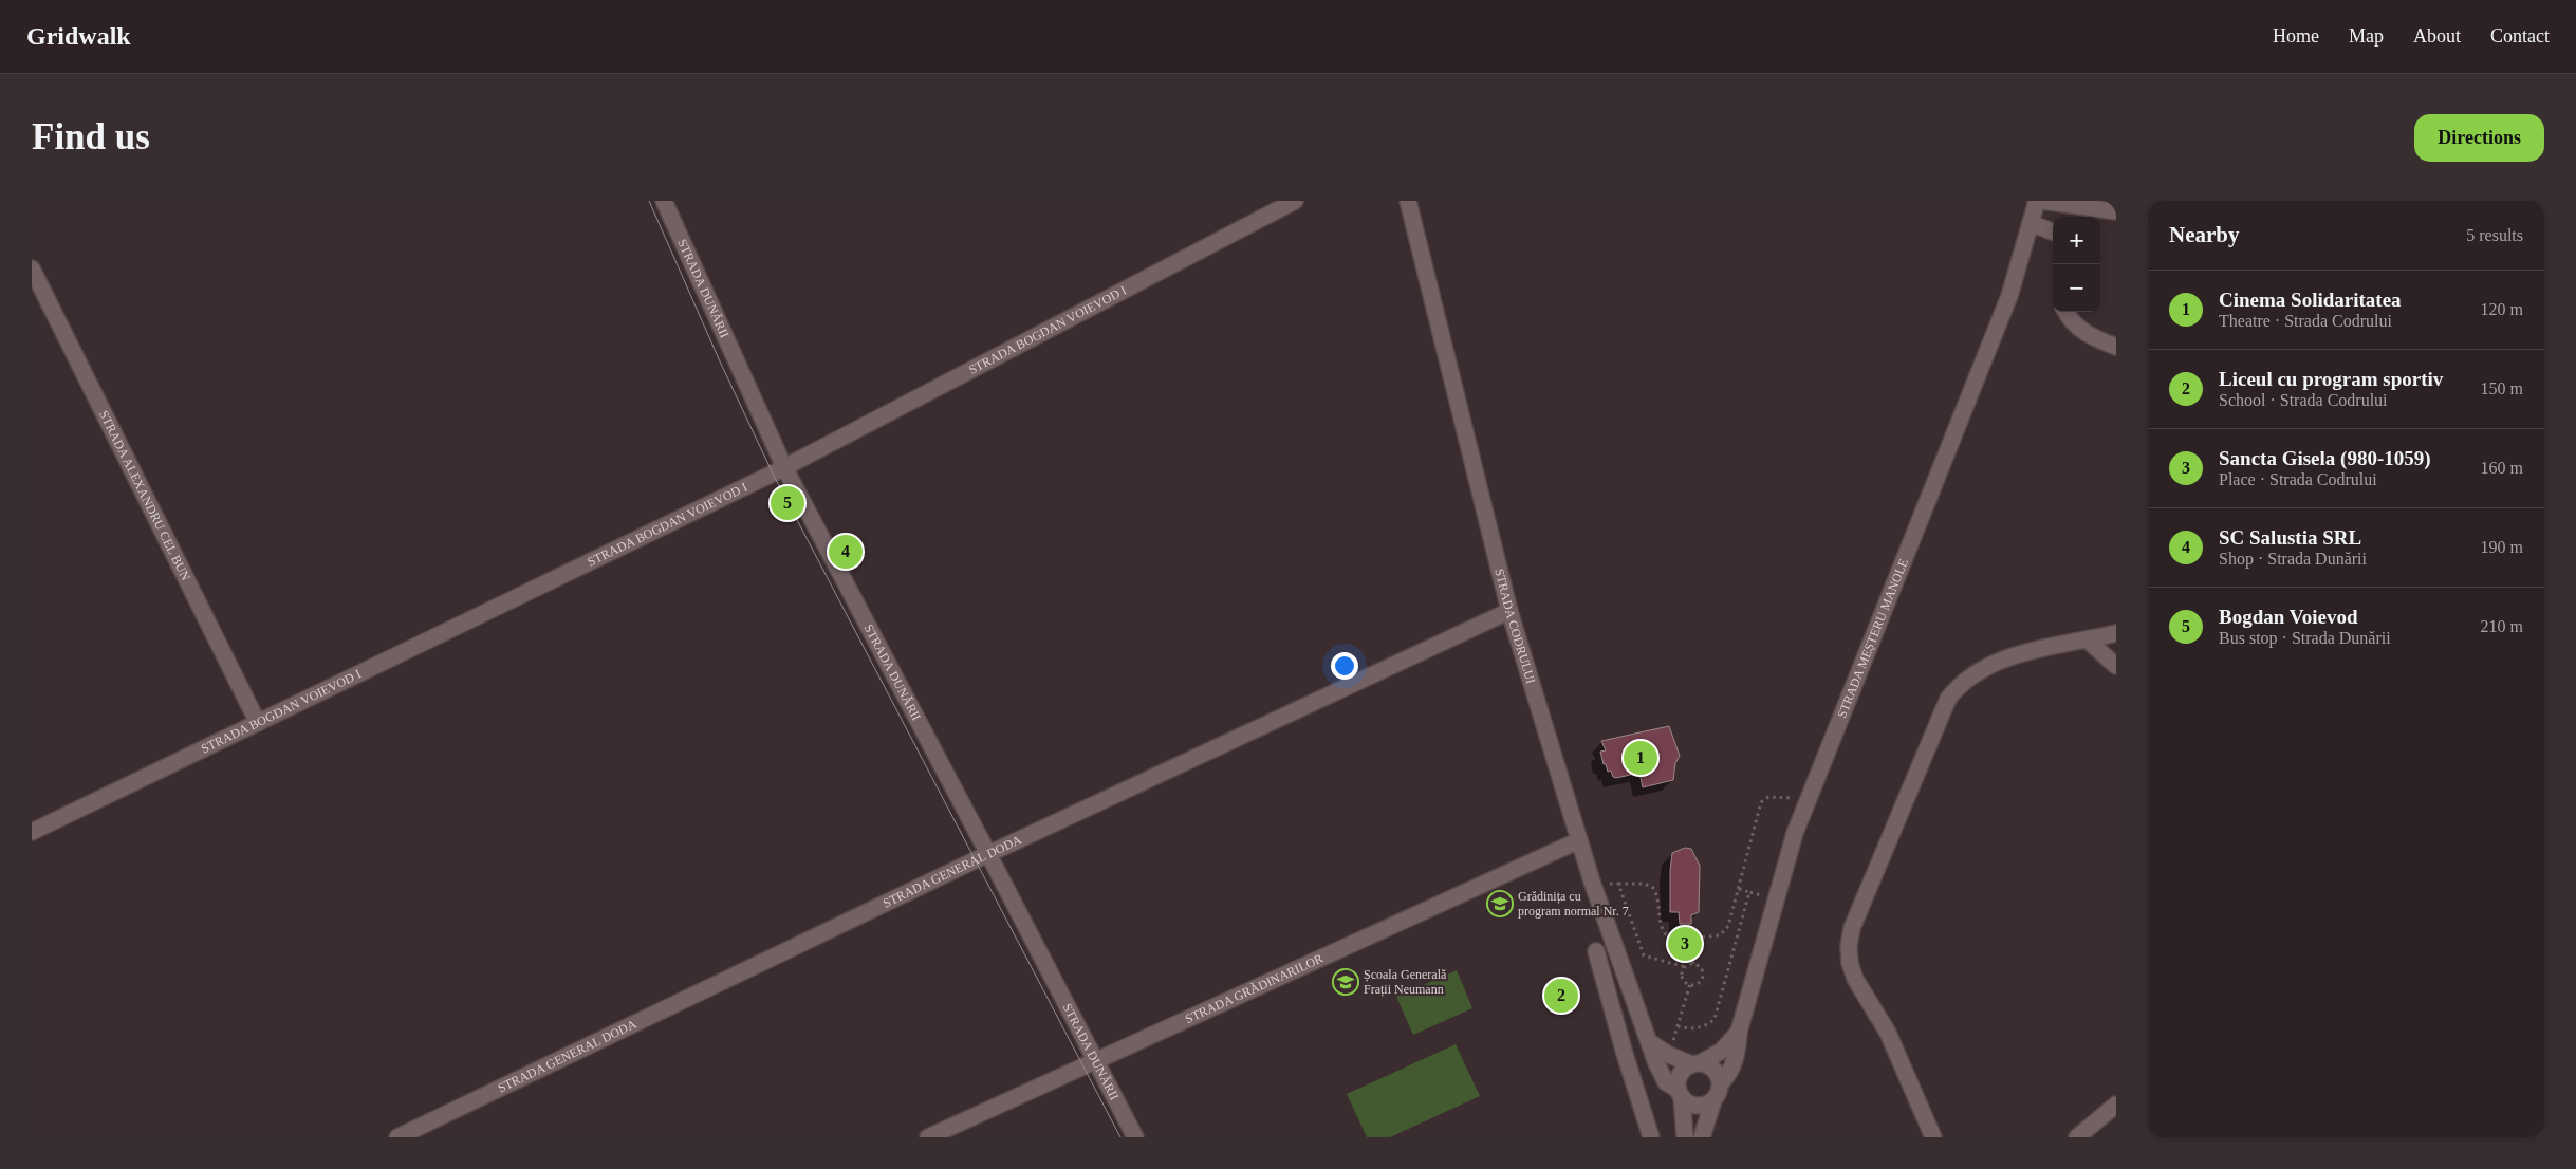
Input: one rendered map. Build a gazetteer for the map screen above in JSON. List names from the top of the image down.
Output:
{
  "streets": {
    "street": [
      "STRADA DUNĂRII",
      "STRADA BOGDAN VOIEVOD I",
      "STRADA ALEXANDRU CEL BUN",
      "STRADA CODRULUI",
      "STRADA MEȘTERU MANOLE",
      "STRADA GENERAL DODA",
      "STRADA GRĂDINARILOR"
    ]
  },
  "crossings": [
    ["STRADA DUNĂRII", "STRADA BOGDAN VOIEVOD I"],
    ["STRADA DUNĂRII", "STRADA GENERAL DODA"],
    ["STRADA DUNĂRII", "STRADA GRĂDINARILOR"],
    ["STRADA BOGDAN VOIEVOD I", "STRADA ALEXANDRU CEL BUN"],
    ["STRADA CODRULUI", "STRADA MEȘTERU MANOLE"],
    ["STRADA CODRULUI", "STRADA GENERAL DODA"],
    ["STRADA CODRULUI", "STRADA GRĂDINARILOR"]
  ],
  "places": {
    "school or university": ["Grădinița cu program normal Nr. 7", "Școala Generală Frații Neumann"]
  },
  "page": {
    "header": "Gridwalk",
    "nav": [
      "Home",
      "Map",
      "About",
      "Contact"
    ],
    "buttons": "Directions",
    "title": "Find us",
    "heading": ["Nearby", "5 results"],
    "map_buttons": ["+", "−"],
    "list": [
      {
        "mark": "1",
        "name": "Cinema Solidaritatea",
        "note": "Theatre · Strada Codrului",
        "value": "120 m"
      },
      {
        "mark": "2",
        "name": "Liceul cu program sportiv",
        "note": "School · Strada Codrului",
        "value": "150 m"
      },
      {
        "mark": "3",
        "name": "Sancta Gisela (980-1059)",
        "note": "Place · Strada Codrului",
        "value": "160 m"
      },
      {
        "mark": "4",
        "name": "SC Salustia SRL",
        "note": "Shop · Strada Dunării",
        "value": "190 m"
      },
      {
        "mark": "5",
        "name": "Bogdan Voievod",
        "note": "Bus stop · Strada Dunării",
        "value": "210 m"
      }
    ],
    "pins": [
      "5",
      "4",
      "1",
      "3",
      "2"
    ]
  }
}
